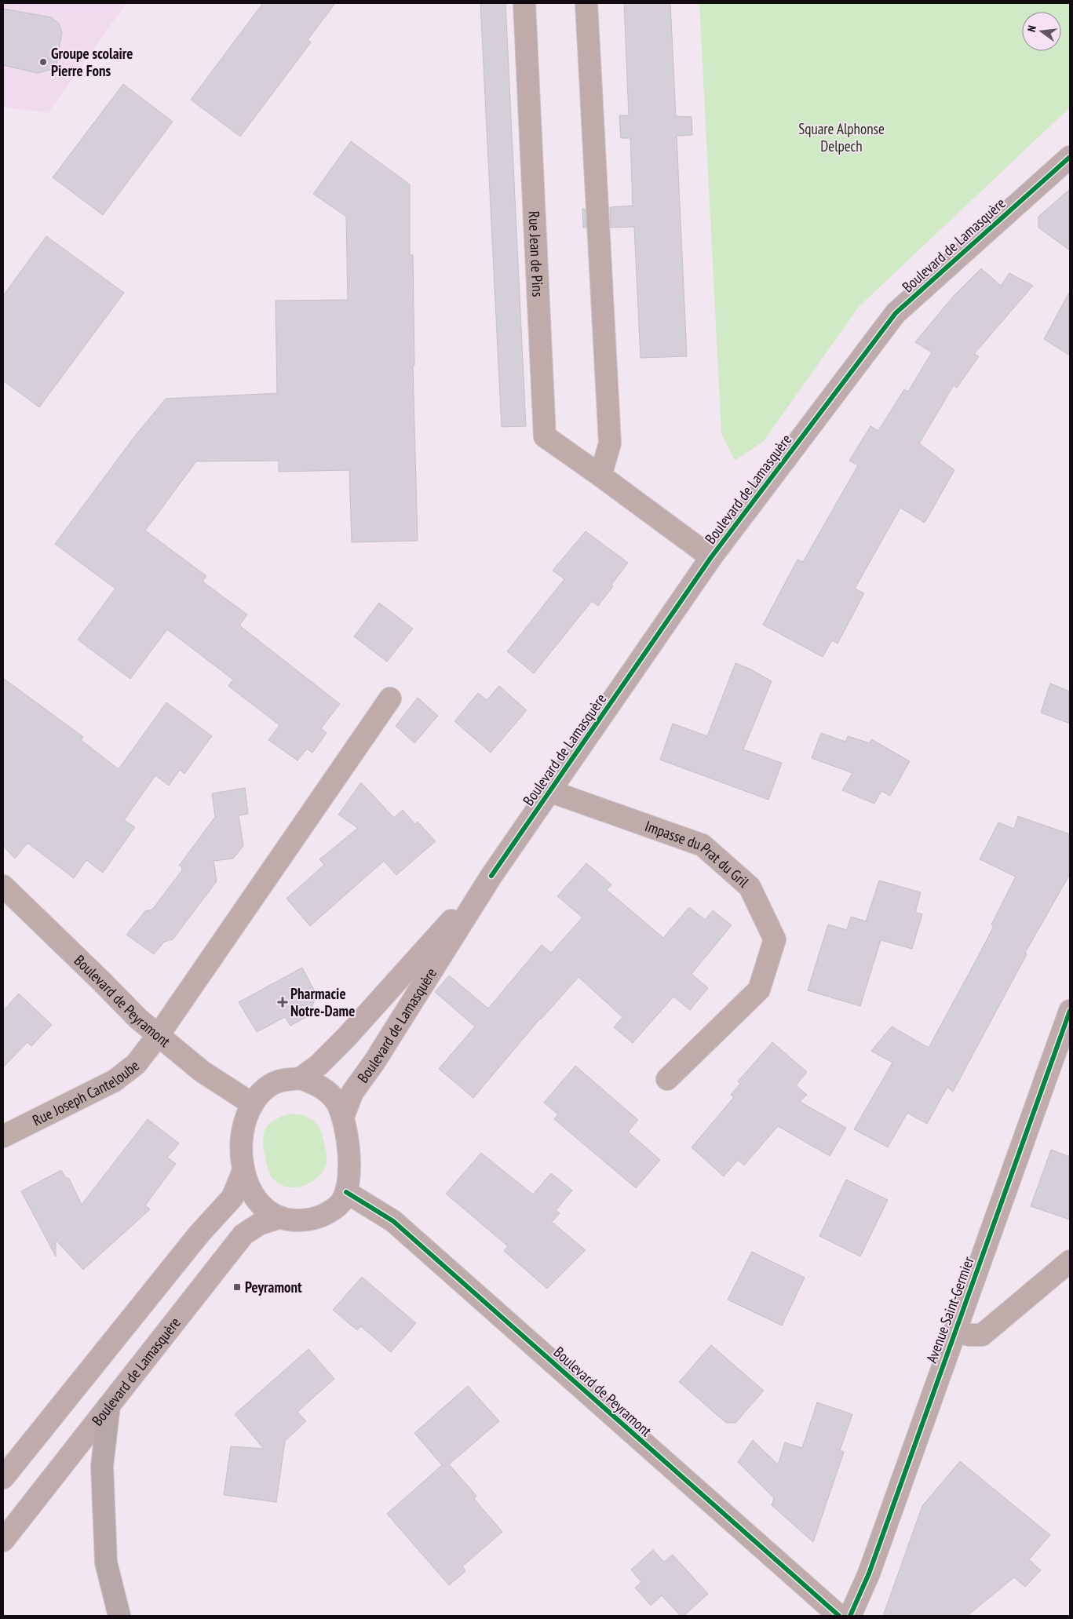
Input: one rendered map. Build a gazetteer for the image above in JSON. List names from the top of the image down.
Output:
{
  "streets": {
    "main road": ["Boulevard de Lamasquère"],
    "street": [
      "Rue Jean de Pins",
      "Impasse du Prat du Gril",
      "Boulevard de Peyramont",
      "Rue Joseph Canteloube",
      "Avenue Saint-Germier"
    ]
  },
  "crossings": [
    ["Boulevard de Lamasquère", "Rue Jean de Pins"],
    ["Boulevard de Lamasquère", "Impasse du Prat du Gril"],
    ["Boulevard de Lamasquère", "Boulevard de Peyramont"],
    ["Boulevard de Peyramont", "Rue Joseph Canteloube"]
  ],
  "parks": ["Square Alphonse Delpech"],
  "places": {
    "other": ["Groupe scolaire Pierre Fons"],
    "health": ["Pharmacie Notre-Dame"],
    "transit": ["Peyramont"]
  },
  "north": "left"
}
